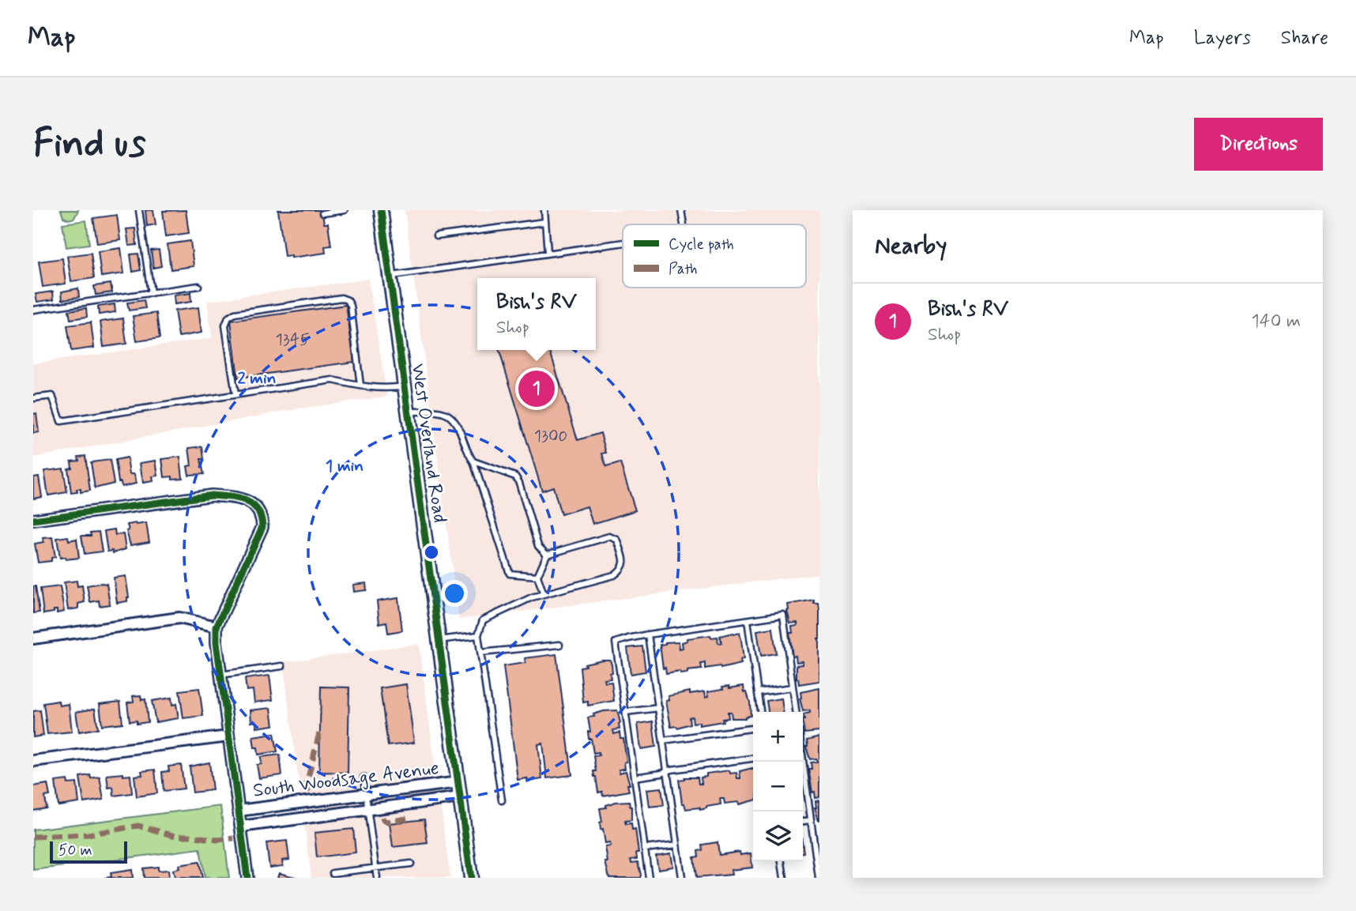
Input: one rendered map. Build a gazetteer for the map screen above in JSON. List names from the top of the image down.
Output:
{
  "streets": {
    "street": ["West Overland Road", "South Woodsage Avenue"]
  },
  "crossings": [
    ["West Overland Road", "South Woodsage Avenue"]
  ],
  "house_numbers": ["1345", "1300"],
  "legend": ["Cycle path", "Path"],
  "scale_bar": "50 m",
  "page": {
    "header": "Map",
    "nav": ["Map", "Layers", "Share"],
    "buttons": "Directions",
    "title": "Find us",
    "heading": "Nearby",
    "popup": ["Bish's RV", "Shop"],
    "list": [
      {
        "mark": "1",
        "name": "Bish's RV",
        "note": "Shop",
        "value": "140 m"
      }
    ],
    "pins": "1",
    "map_buttons": ["+", "−"],
    "scale": "50 m"
  },
  "rings": ["2 min", "1 min"]
}
